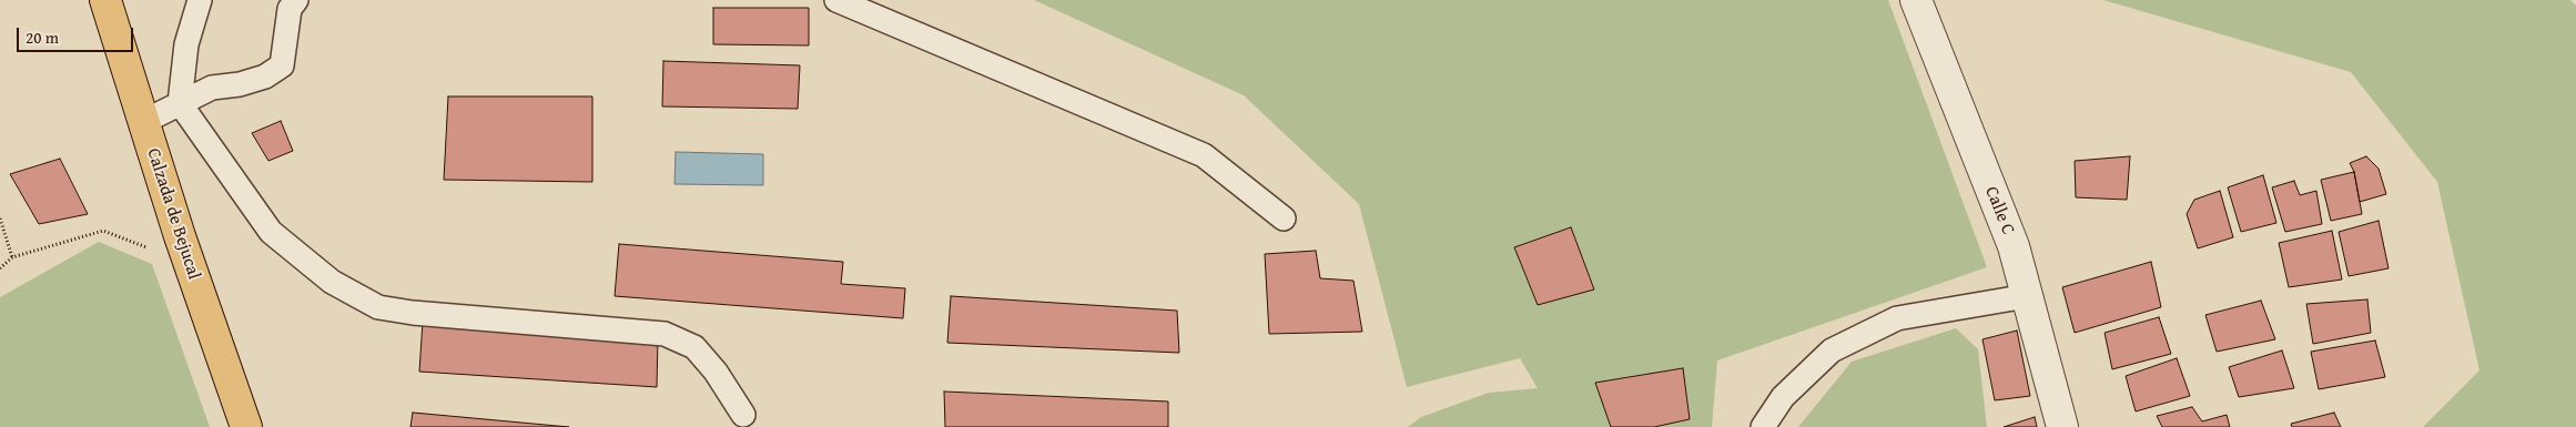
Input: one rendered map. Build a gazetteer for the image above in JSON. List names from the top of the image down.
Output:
{
  "streets": {
    "main road": ["Calzada de Bejucal"],
    "street": ["Calle C"]
  },
  "scale_bar": "20 m"
}
